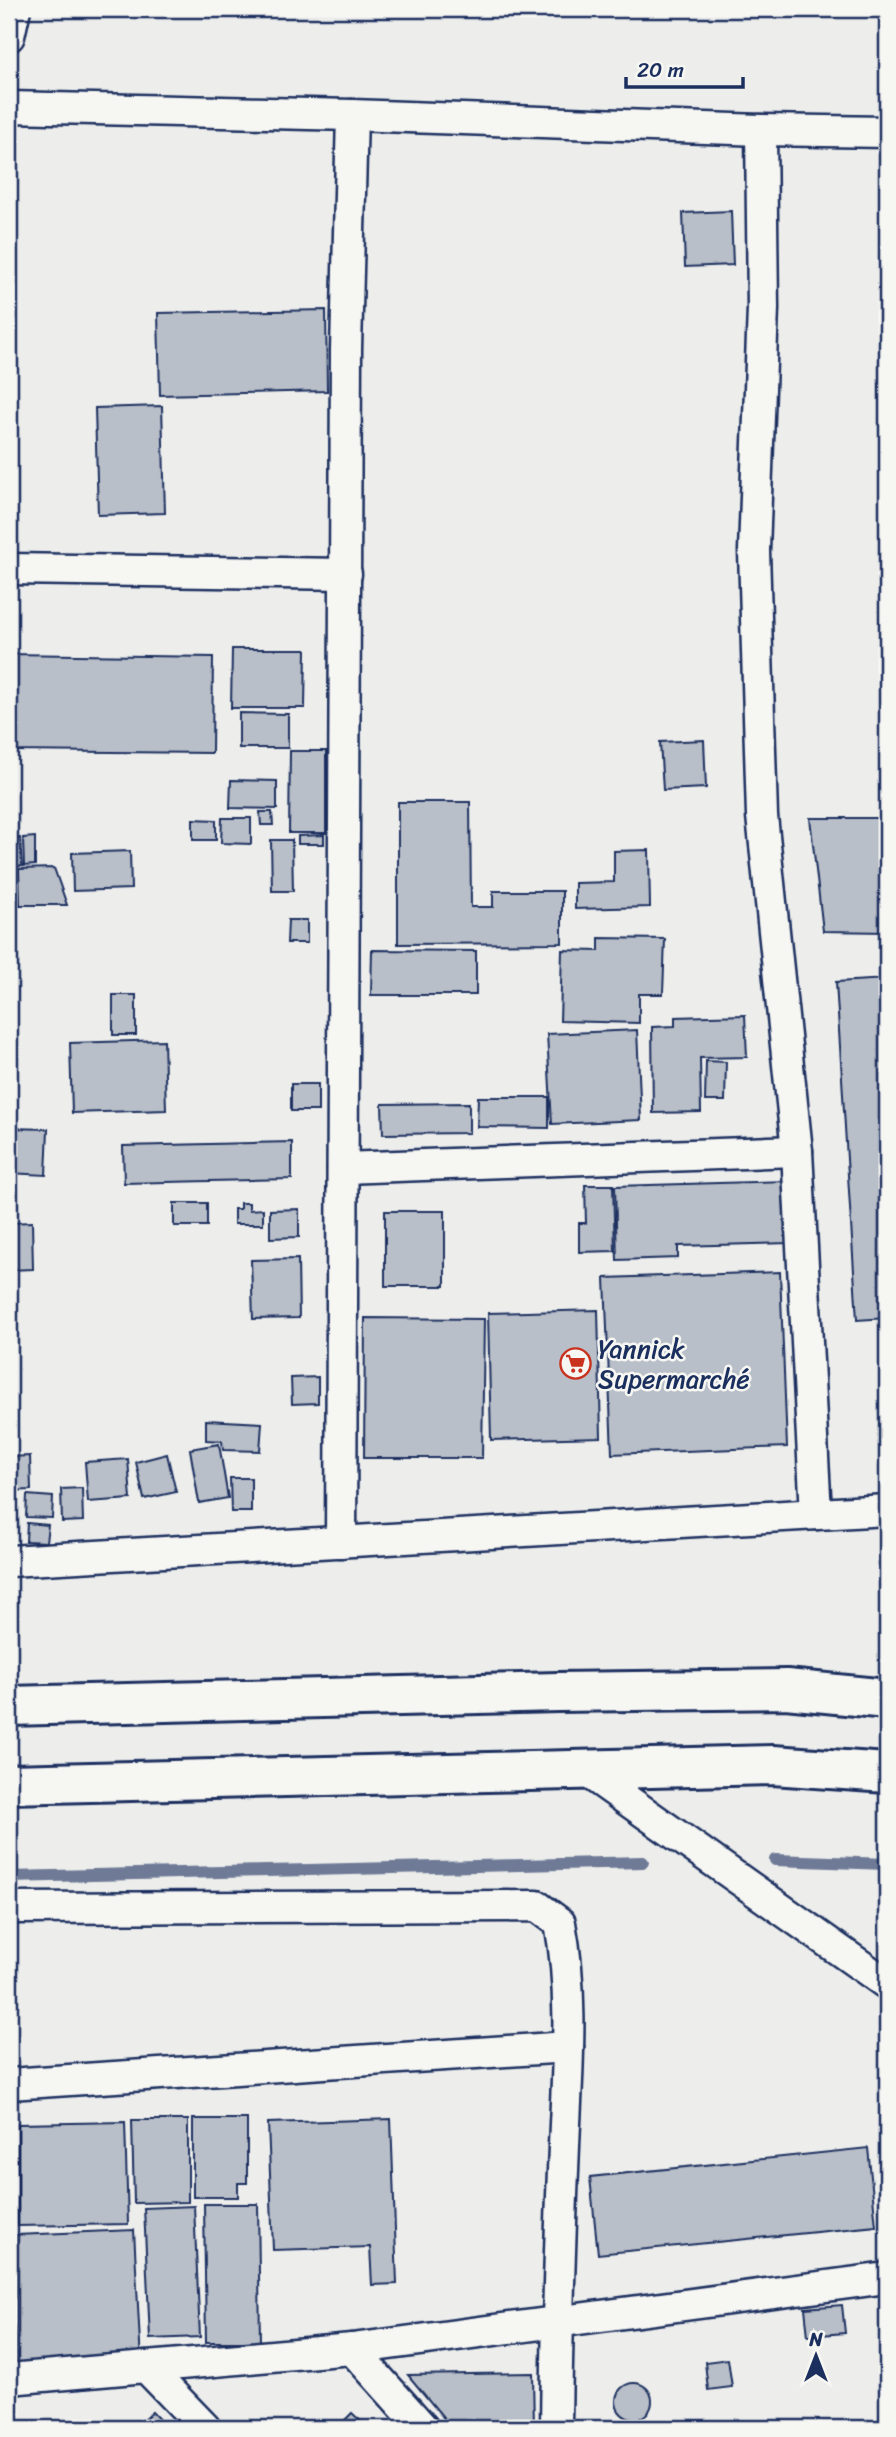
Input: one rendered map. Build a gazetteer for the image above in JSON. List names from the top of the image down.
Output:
{
  "places": {
    "supermarket": ["Yannick Supermarché"]
  },
  "scale_bar": "20 m",
  "north": "top"
}
